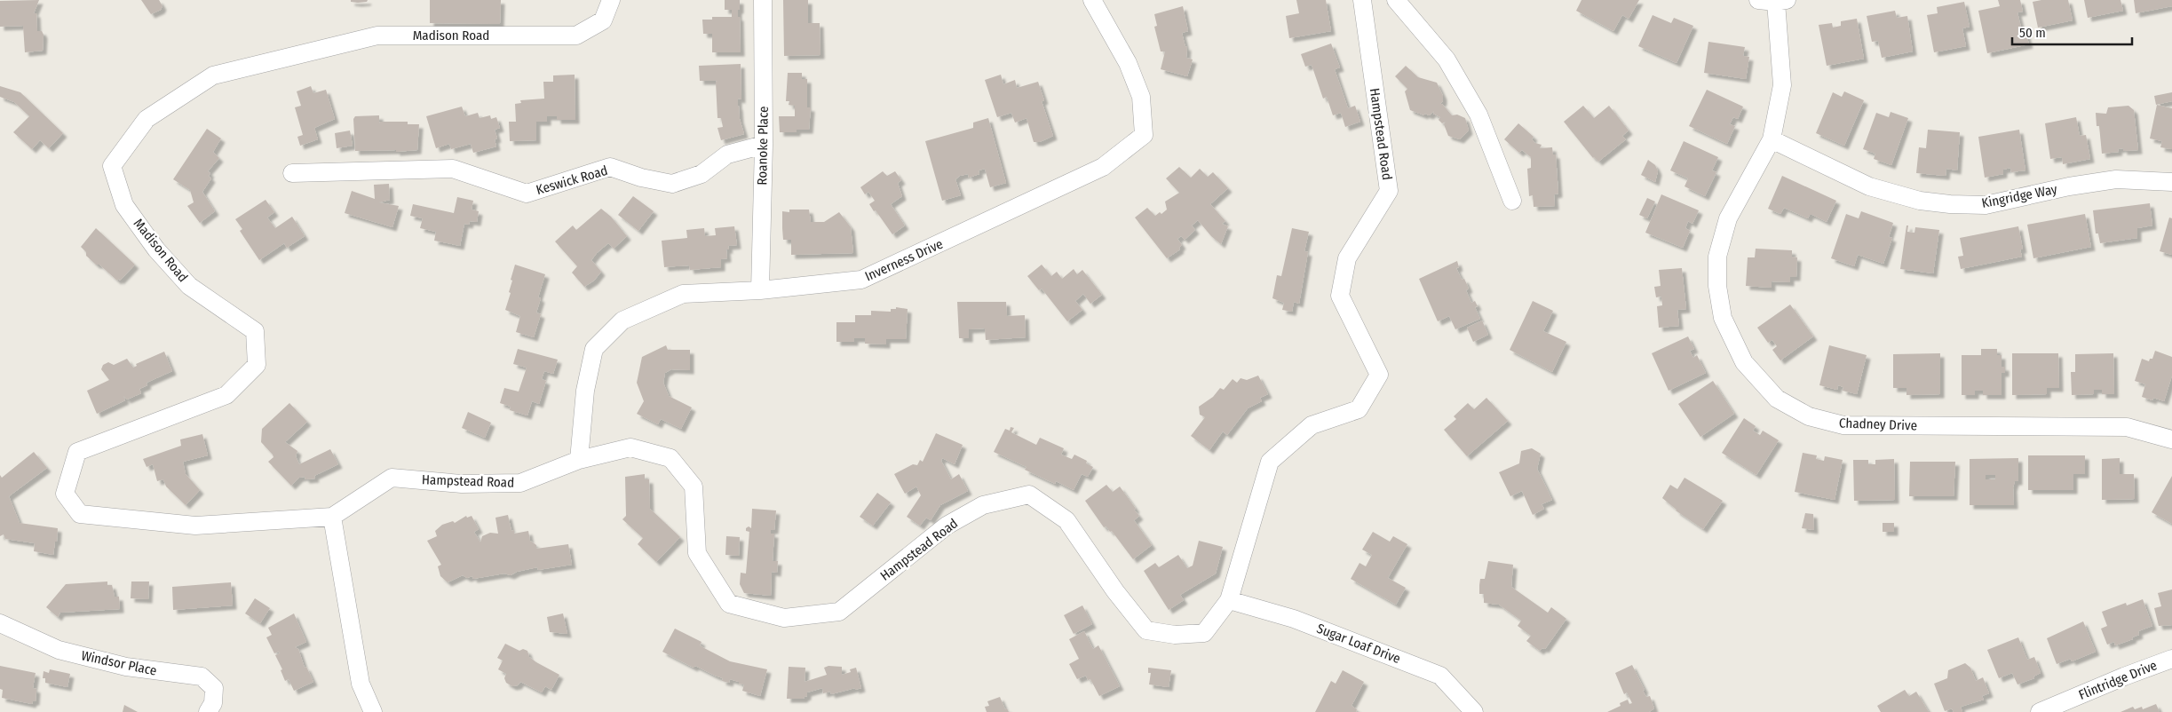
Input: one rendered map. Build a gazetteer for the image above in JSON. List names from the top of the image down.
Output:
{
  "streets": {
    "street": [
      "Madison Road",
      "Hampstead Road",
      "Roanoke Place",
      "Keswick Road",
      "Kingridge Way",
      "Inverness Drive",
      "Chadney Drive",
      "Sugar Loaf Drive",
      "Windsor Place",
      "Flintridge Drive"
    ]
  },
  "crossings": [
    ["Madison Road", "Hampstead Road"],
    ["Hampstead Road", "Inverness Drive"],
    ["Hampstead Road", "Sugar Loaf Drive"],
    ["Roanoke Place", "Keswick Road"],
    ["Roanoke Place", "Inverness Drive"],
    ["Kingridge Way", "Chadney Drive"]
  ],
  "scale_bar": "50 m"
}
